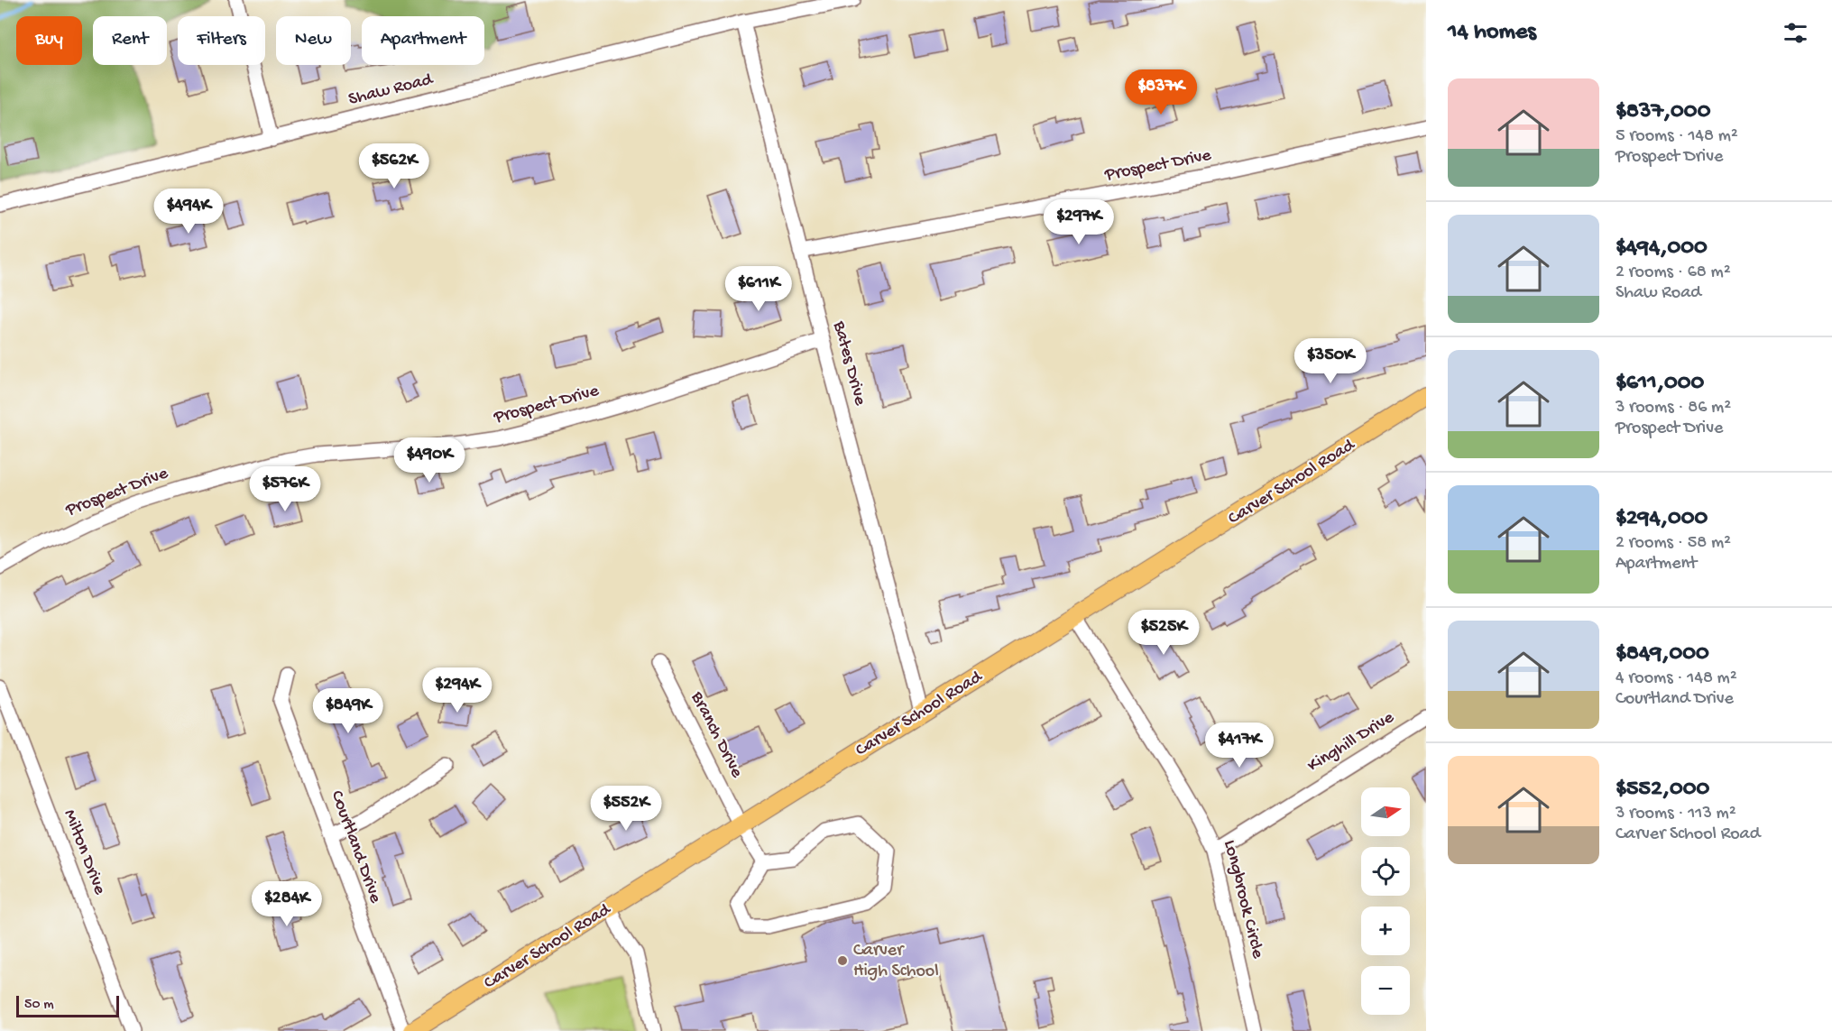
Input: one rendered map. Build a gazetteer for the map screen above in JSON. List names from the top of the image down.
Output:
{
  "streets": {
    "main road": ["Carver School Road"],
    "street": [
      "Shaw Road",
      "Prospect Drive",
      "Bates Drive",
      "Branch Drive",
      "Kinghill Drive",
      "Courtland Drive",
      "Milton Drive",
      "Longbrook Circle"
    ]
  },
  "crossings": [
    ["Shaw Road", "Bates Drive"],
    ["Prospect Drive", "Bates Drive"],
    ["Bates Drive", "Carver School Road"],
    ["Carver School Road", "Branch Drive"],
    ["Carver School Road", "Longbrook Circle"],
    ["Kinghill Drive", "Longbrook Circle"]
  ],
  "places": ["Carver High School"],
  "scale_bar": "50 m",
  "north": "right",
  "page": {
    "heading": "14 homes",
    "chip": [
      "Buy",
      "Rent",
      "Filters",
      "New",
      "Apartment"
    ],
    "list": [
      {
        "name": "$837,000",
        "note": "5 rooms · 148 m² · Prospect Drive"
      },
      {
        "name": "$494,000",
        "note": "2 rooms · 68 m² · Shaw Road"
      },
      {
        "name": "$611,000",
        "note": "3 rooms · 86 m² · Prospect Drive"
      },
      {
        "name": "$294,000",
        "note": "2 rooms · 58 m² · Apartment"
      },
      {
        "name": "$849,000",
        "note": "4 rooms · 148 m² · Courtland Drive"
      },
      {
        "name": "$552,000",
        "note": "3 rooms · 113 m² · Carver School Road"
      }
    ],
    "price": [
      "$837K",
      "$562K",
      "$494K",
      "$297K",
      "$611K",
      "$350K",
      "$490K",
      "$576K",
      "$525K",
      "$294K",
      "$849K",
      "$417K",
      "$552K",
      "$284K"
    ],
    "map_buttons": ["+", "−"],
    "scale": "50 m"
  }
}
